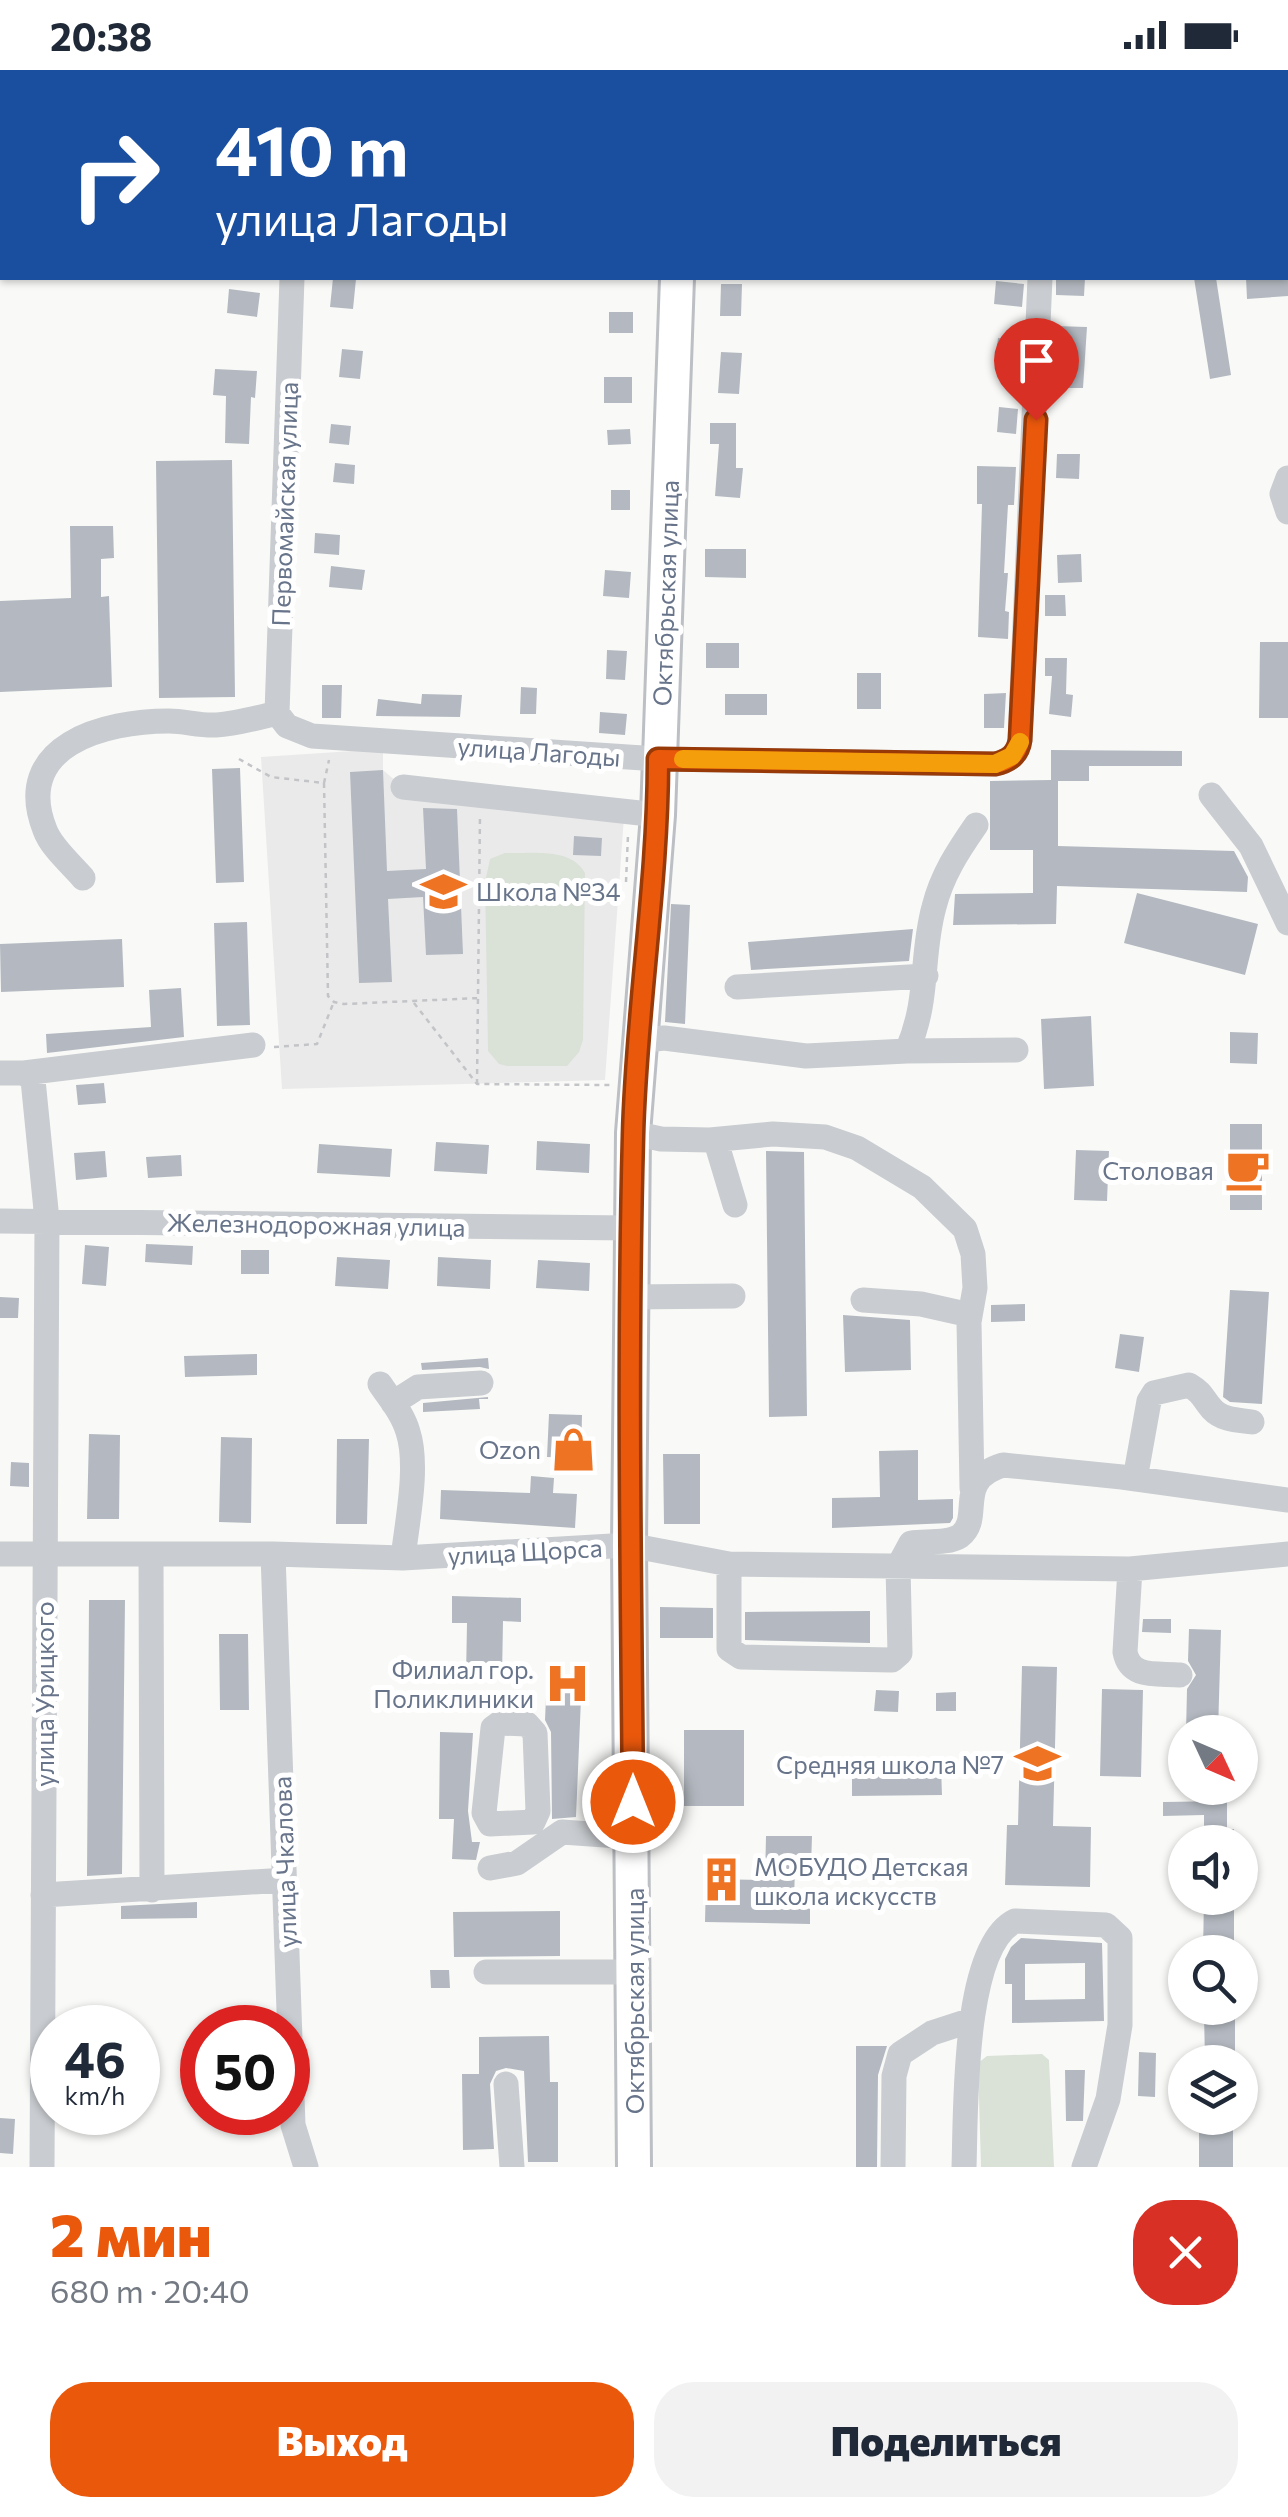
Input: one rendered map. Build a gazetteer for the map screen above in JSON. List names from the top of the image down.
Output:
{
  "streets": {
    "main road": ["Октябрьская улица"],
    "street": [
      "Первомайская улица",
      "улица Лагоды",
      "Железнодорожная улица",
      "улица Щорса",
      "улица Урицкого",
      "улица Чкалова"
    ]
  },
  "crossings": [
    ["Первомайская улица", "улица Лагоды"],
    ["Октябрьская улица", "улица Лагоды"],
    ["Октябрьская улица", "Железнодорожная улица"],
    ["Октябрьская улица", "улица Щорса"],
    ["Железнодорожная улица", "улица Урицкого"],
    ["улица Щорса", "улица Урицкого"],
    ["улица Щорса", "улица Чкалова"]
  ],
  "places": {
    "school or university": ["Школа №34", "Средняя школа №7"],
    "cafe": ["Столовая"],
    "shop": ["Ozon"],
    "hospital": ["Филиал гор. Поликлиники"],
    "building": ["МОБУДО Детская школа искусcтв"]
  },
  "north": "bottom right",
  "page": {
    "status": "20:38",
    "turn": ["410 m", "улица Лагоды"],
    "speed": "46 km/h",
    "limit": "50",
    "heading": ["2 мин", "680 m · 20:40"],
    "buttons": ["Выход", "Поделиться"]
  }
}
